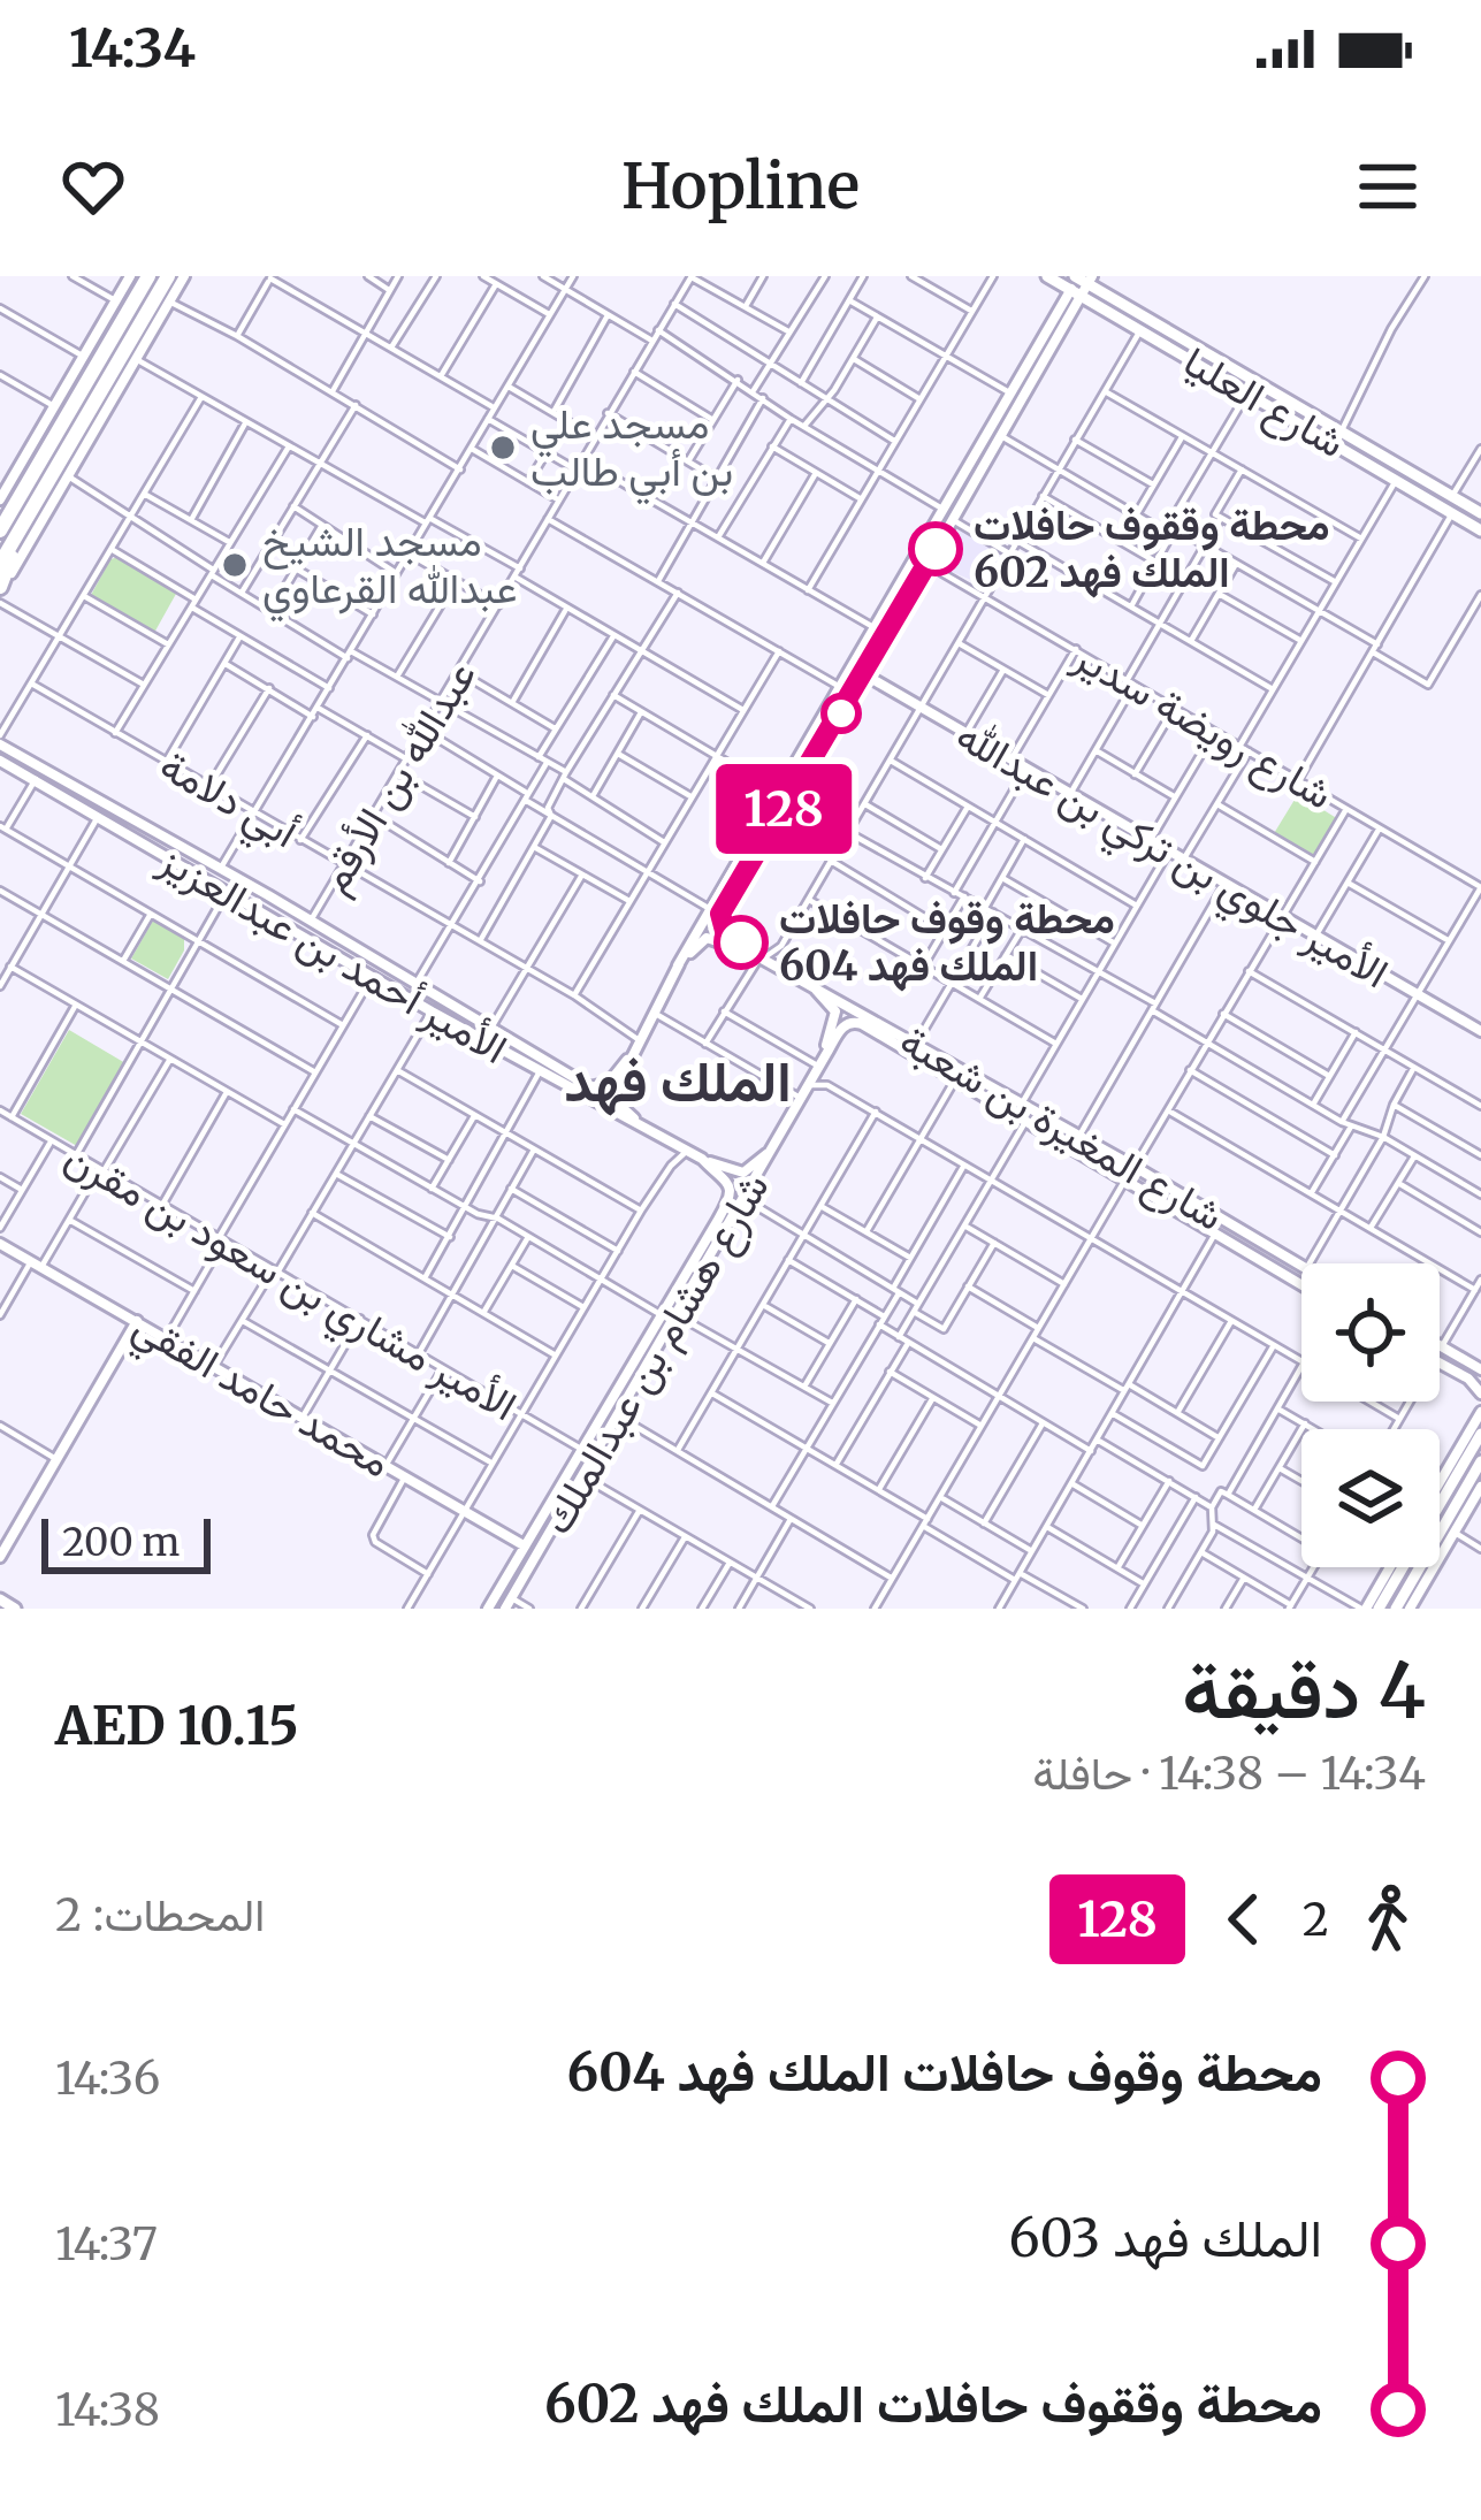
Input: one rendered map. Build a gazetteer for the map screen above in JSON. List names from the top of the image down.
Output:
{
  "streets": {
    "main road": ["شارع العليا"],
    "street": [
      "شارع رويضة سدير",
      "عبدالله بن الأرقم",
      "أبي دلامة",
      "الأمير جلوي بن تركي بن عبدالله",
      "الأمير أحمد بن عبدالعزيز",
      "شارع المغيرة بن شعبة",
      "الأمير مشاري بن سعود بن مقرن",
      "شارع هشام بن عبدالملك",
      "محمد حامد الفقي"
    ]
  },
  "crossings": [
    ["عبدالله بن الأرقم", "أبي دلامة"],
    ["عبدالله بن الأرقم", "الأمير أحمد بن عبدالعزيز"],
    ["الأمير أحمد بن عبدالعزيز", "شارع هشام بن عبدالملك"],
    ["شارع المغيرة بن شعبة", "شارع هشام بن عبدالملك"],
    ["الأمير مشاري بن سعود بن مقرن", "شارع هشام بن عبدالملك"],
    ["شارع هشام بن عبدالملك", "محمد حامد الفقي"]
  ],
  "districts": ["الملك فهد"],
  "places": [
    "مسجد علي بن أبي طالب",
    "محطة وققوف حافلات الملك فهد 602",
    "مسجد الشيخ عبدالله القرعاوي",
    "محطة وقوف حافلات الملك فهد 604"
  ],
  "lines": ["bus line 128"],
  "scale_bar": "200 m",
  "page": {
    "status": "14:34",
    "header": "Hopline",
    "on_map": "128",
    "scale": "200 m",
    "heading": ["4 دقيقة", "14:34 – 14:38 · حافلة", "AED 10.15"],
    "legs": ["2", "128", "المحطات: 2"],
    "list": [
      {
        "name": "محطة وقوف حافلات الملك فهد 604",
        "value": "14:36"
      },
      {
        "name": "الملك فهد 603",
        "value": "14:37"
      },
      {
        "name": "محطة وققوف حافلات الملك فهد 602",
        "value": "14:38"
      }
    ]
  }
}
